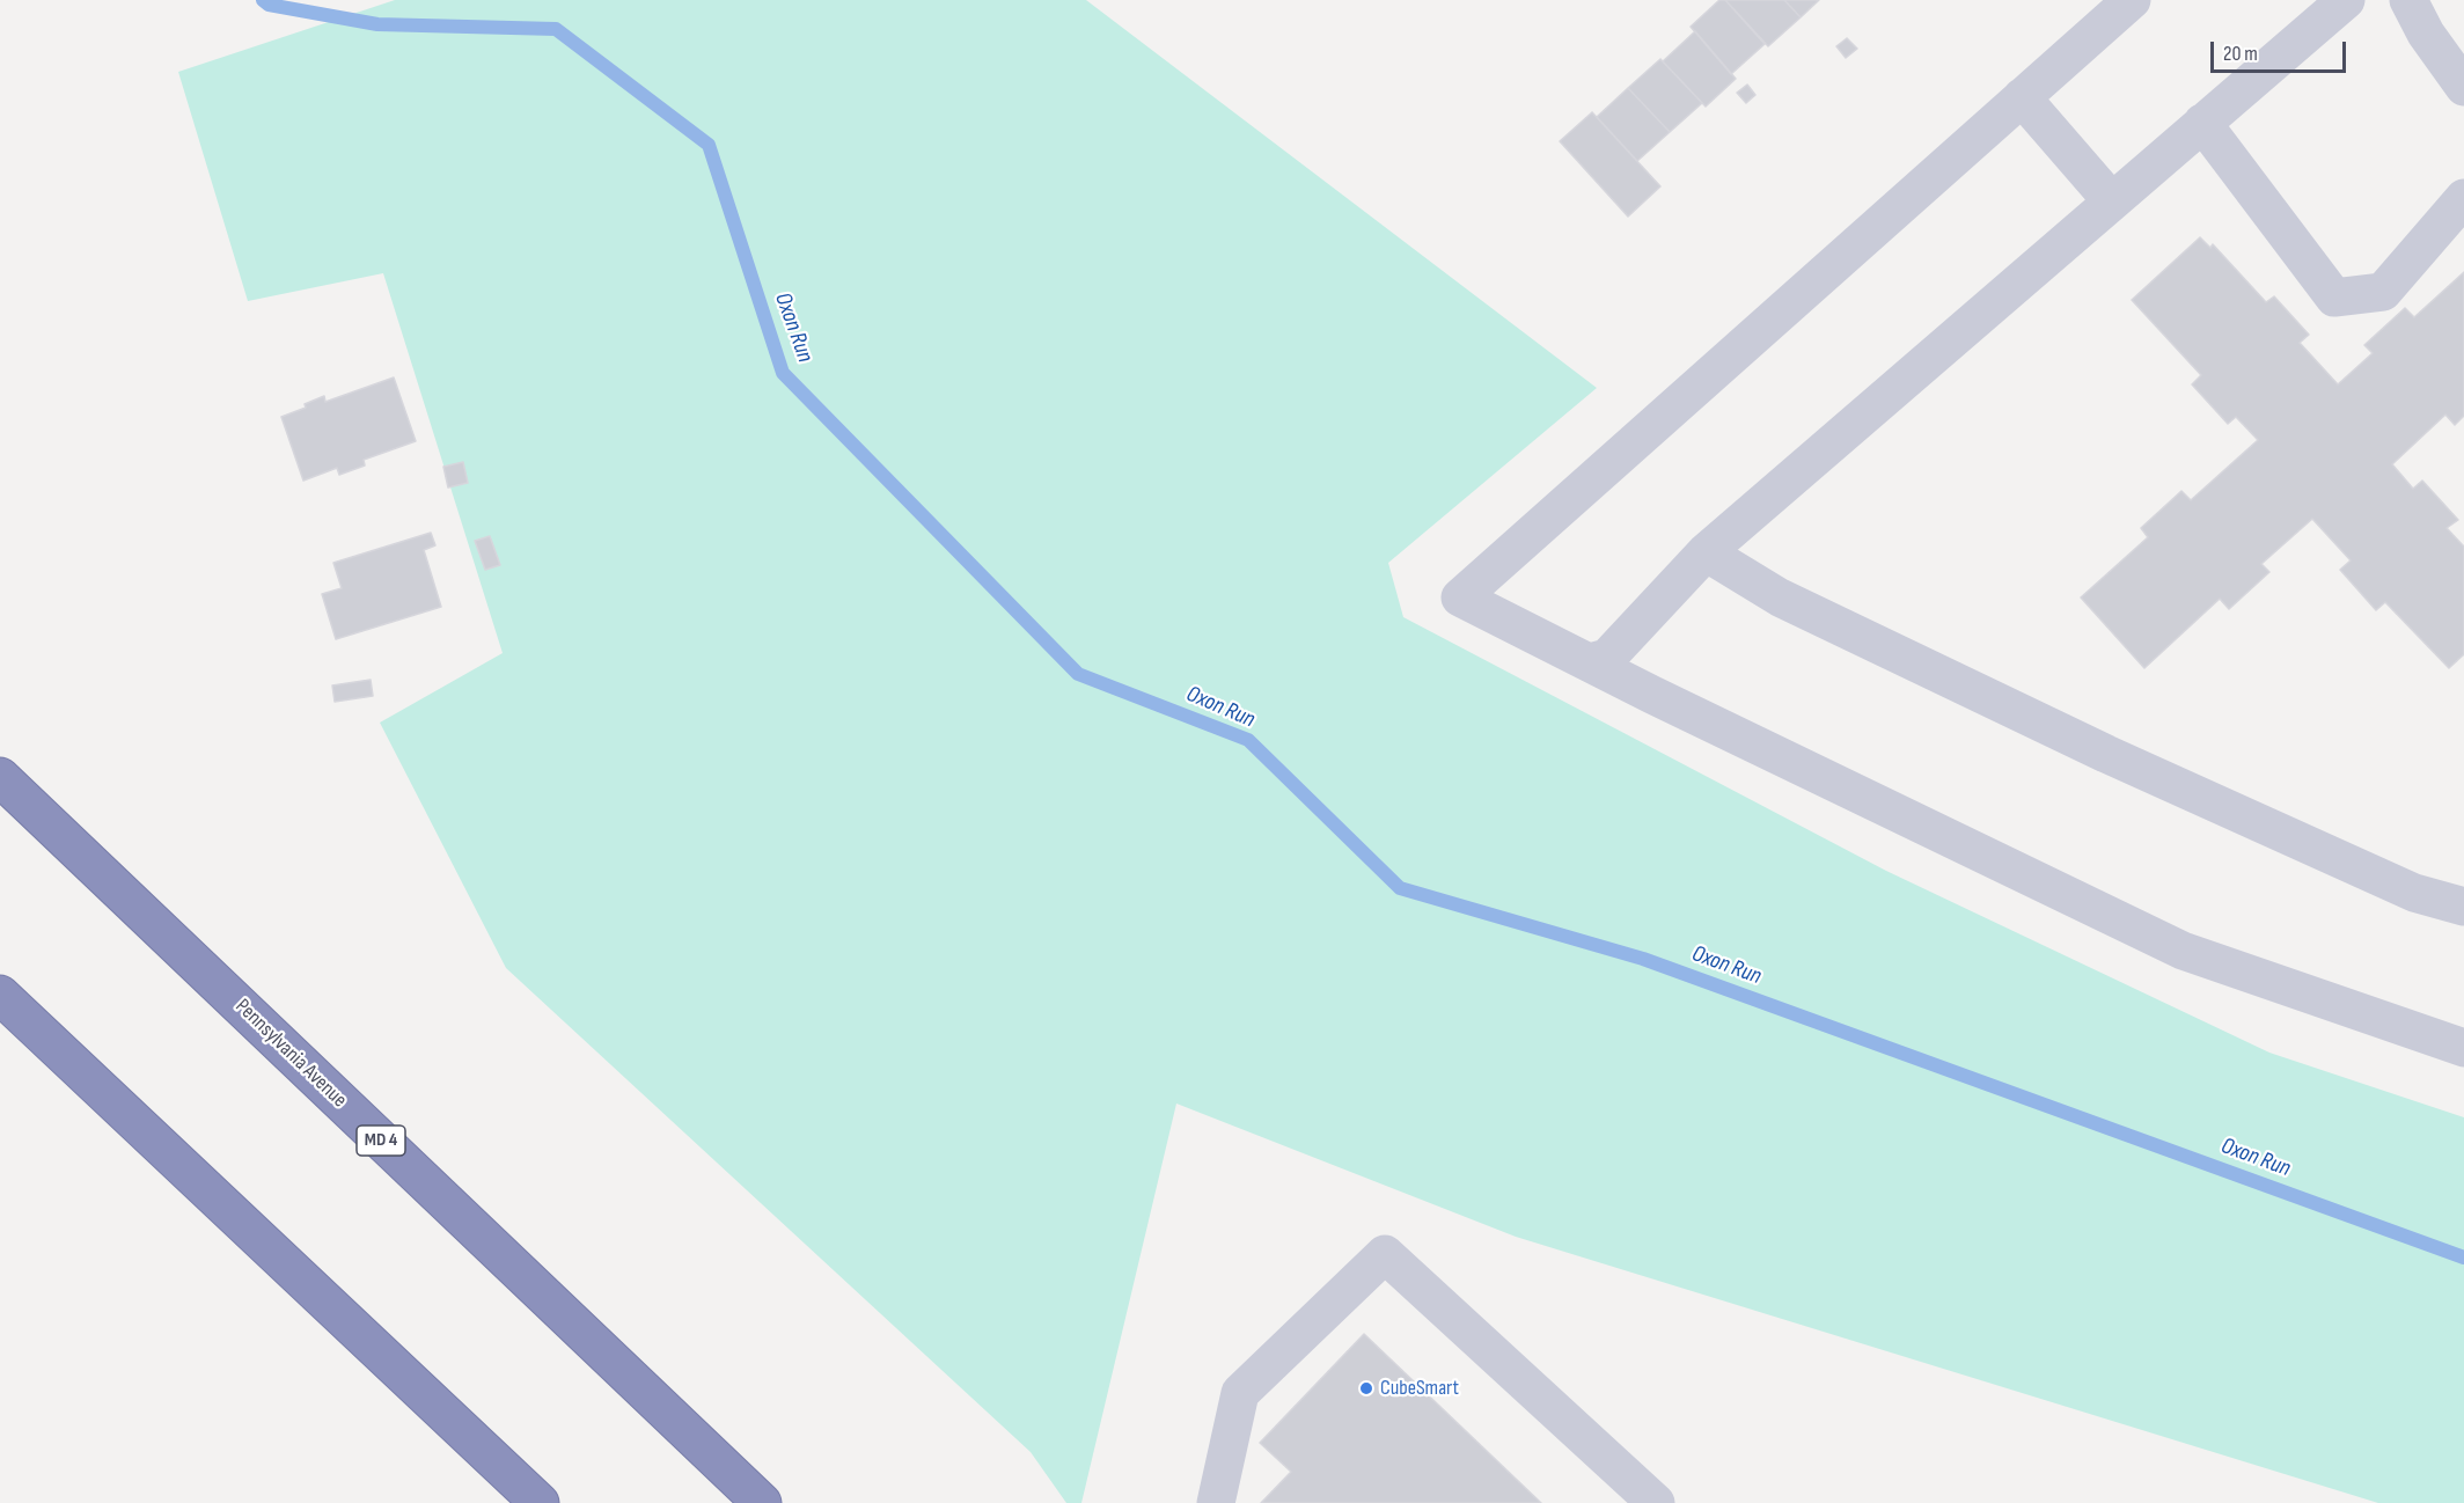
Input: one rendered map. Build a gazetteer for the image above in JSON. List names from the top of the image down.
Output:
{
  "streets": {
    "highway": ["Pennsylvania Avenue", "MD 4"]
  },
  "water": ["Oxon Run"],
  "places": ["CubeSmart"],
  "scale_bar": "20 m"
}
